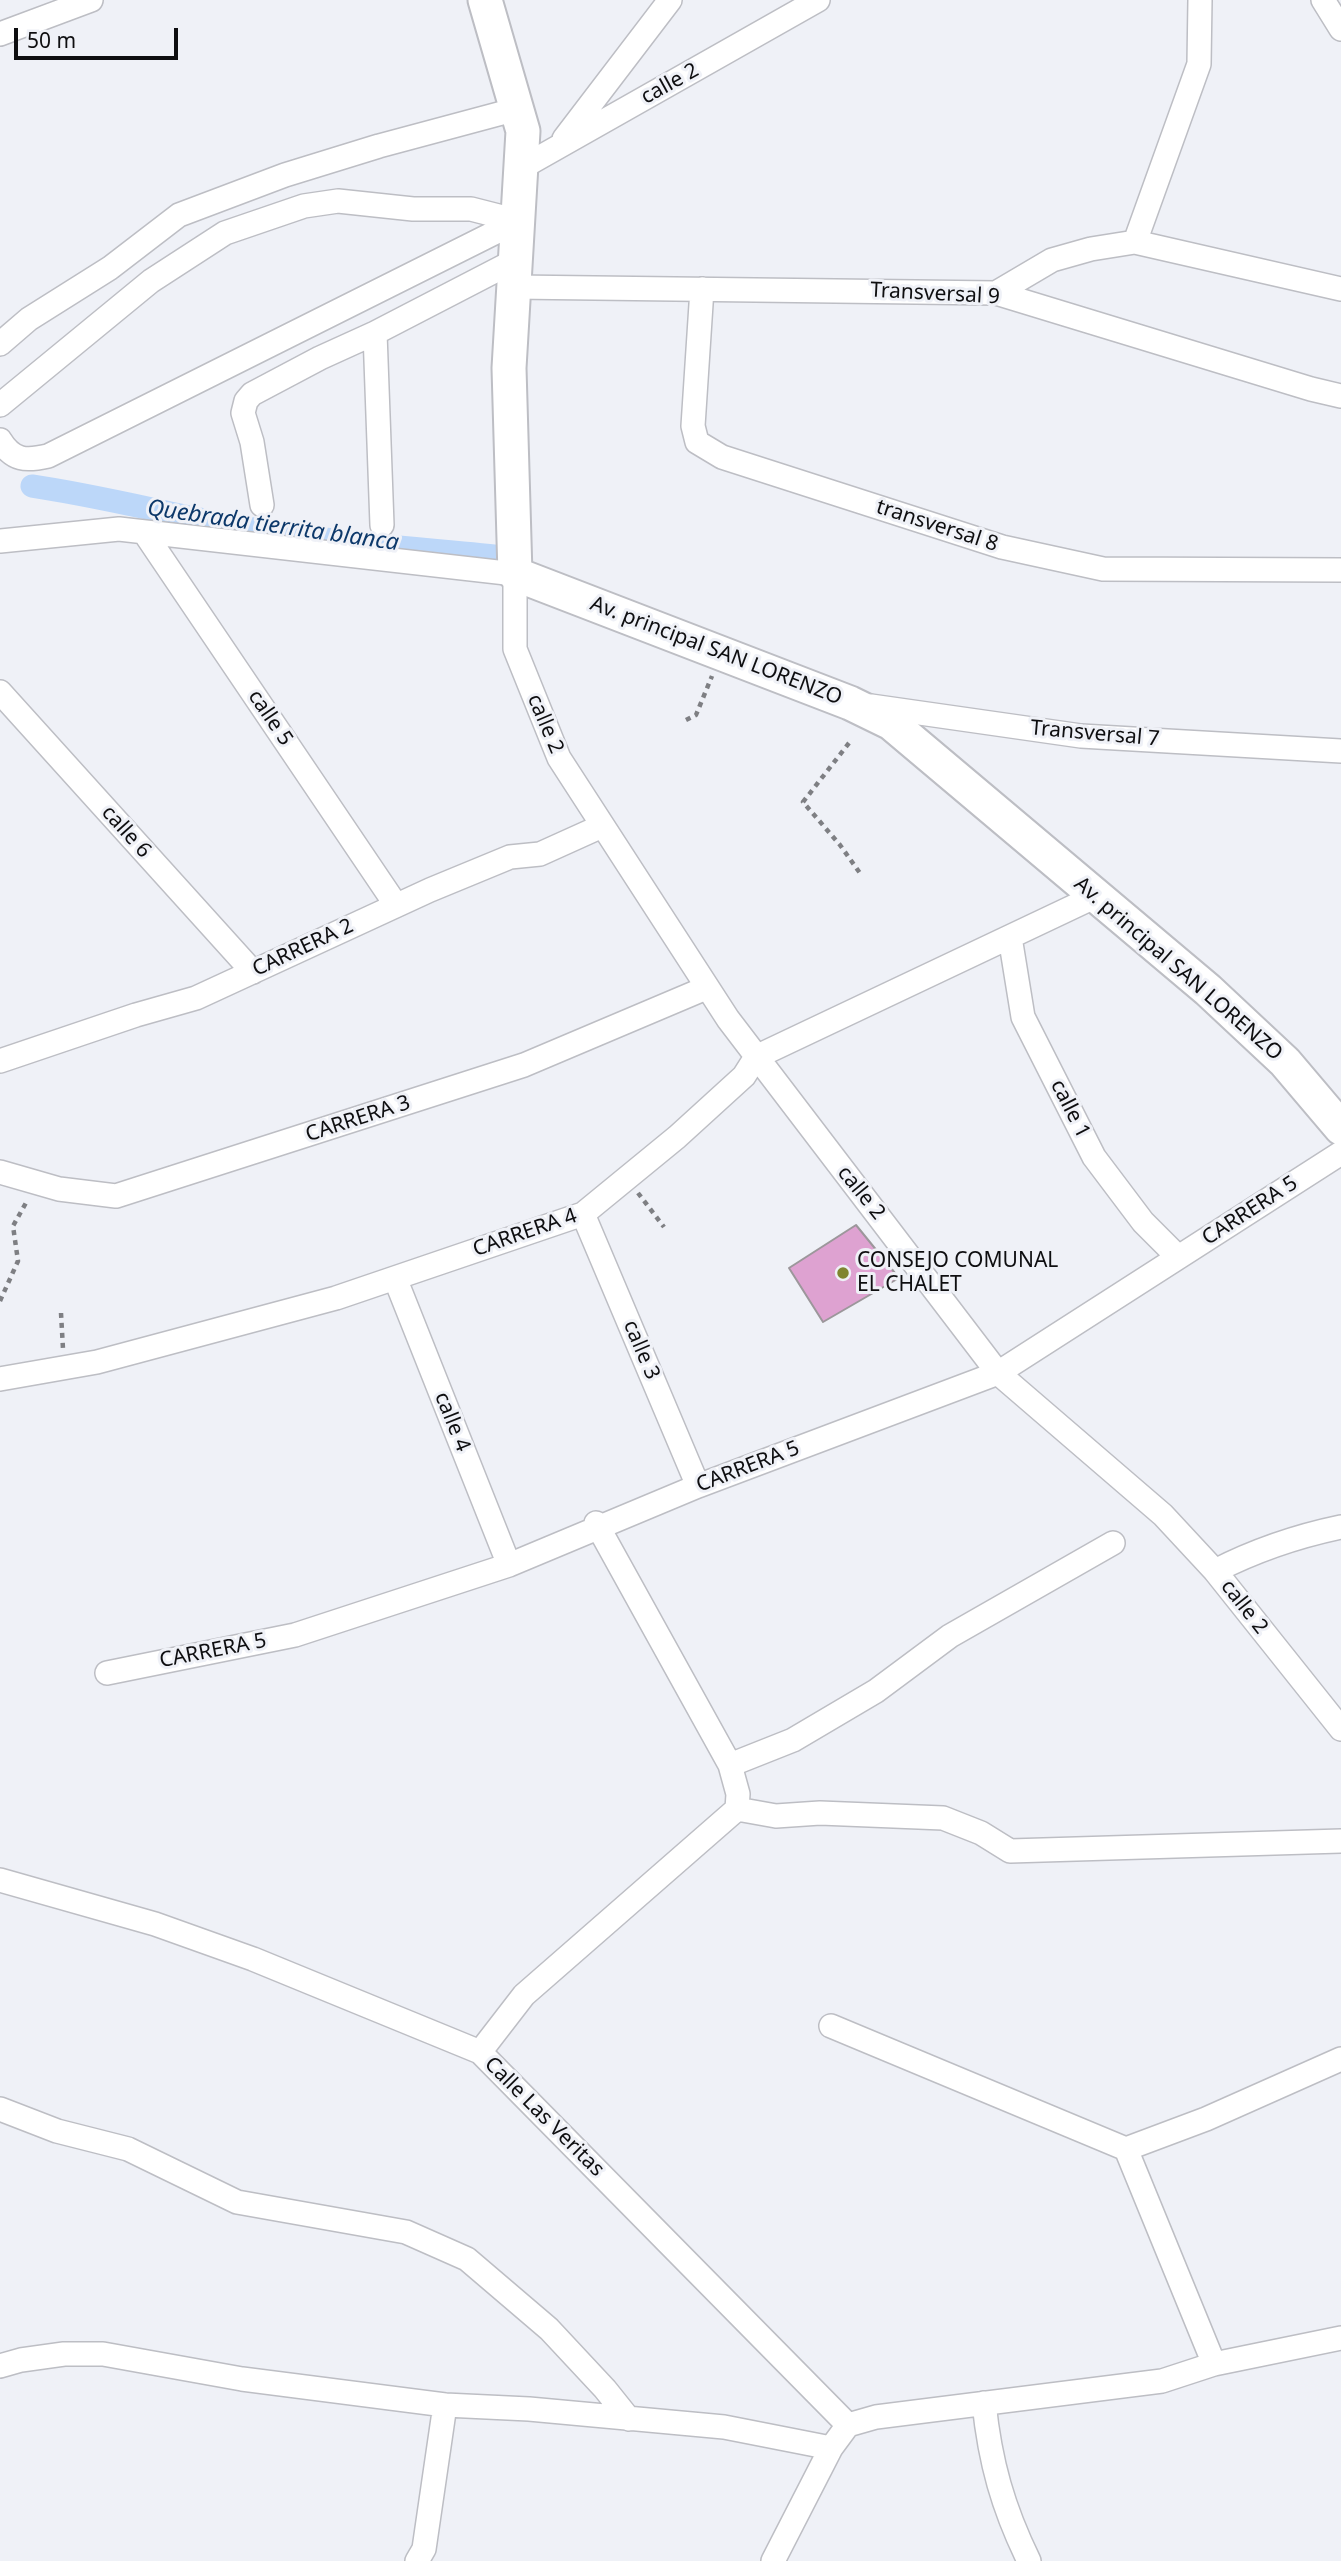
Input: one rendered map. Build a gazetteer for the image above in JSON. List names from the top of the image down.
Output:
{
  "streets": {
    "main road": ["Av. principal SAN LORENZO"],
    "street": [
      "calle 2",
      "Transversal 9",
      "transversal 8",
      "calle 5",
      "Transversal 7",
      "calle 6",
      "CARRERA 2",
      "calle 1",
      "CARRERA 3",
      "CARRERA 5",
      "CARRERA 4",
      "calle 3",
      "calle 4",
      "Calle Las Veritas"
    ]
  },
  "crossings": [
    ["calle 2", "Av. principal SAN LORENZO"],
    ["calle 2", "CARRERA 2"],
    ["calle 2", "CARRERA 3"],
    ["calle 2", "CARRERA 5"],
    ["calle 2", "CARRERA 4"],
    ["Transversal 9", "transversal 8"],
    ["Av. principal SAN LORENZO", "Transversal 7"],
    ["Av. principal SAN LORENZO", "CARRERA 4"],
    ["calle 5", "CARRERA 2"],
    ["calle 6", "CARRERA 2"],
    ["calle 1", "CARRERA 5"],
    ["calle 1", "CARRERA 4"],
    ["CARRERA 5", "calle 3"],
    ["CARRERA 5", "calle 4"],
    ["CARRERA 4", "calle 3"],
    ["CARRERA 4", "calle 4"]
  ],
  "water": ["Quebrada tierrita blanca"],
  "places": ["CONSEJO COMUNAL EL CHALET"],
  "scale_bar": "50 m"
}
